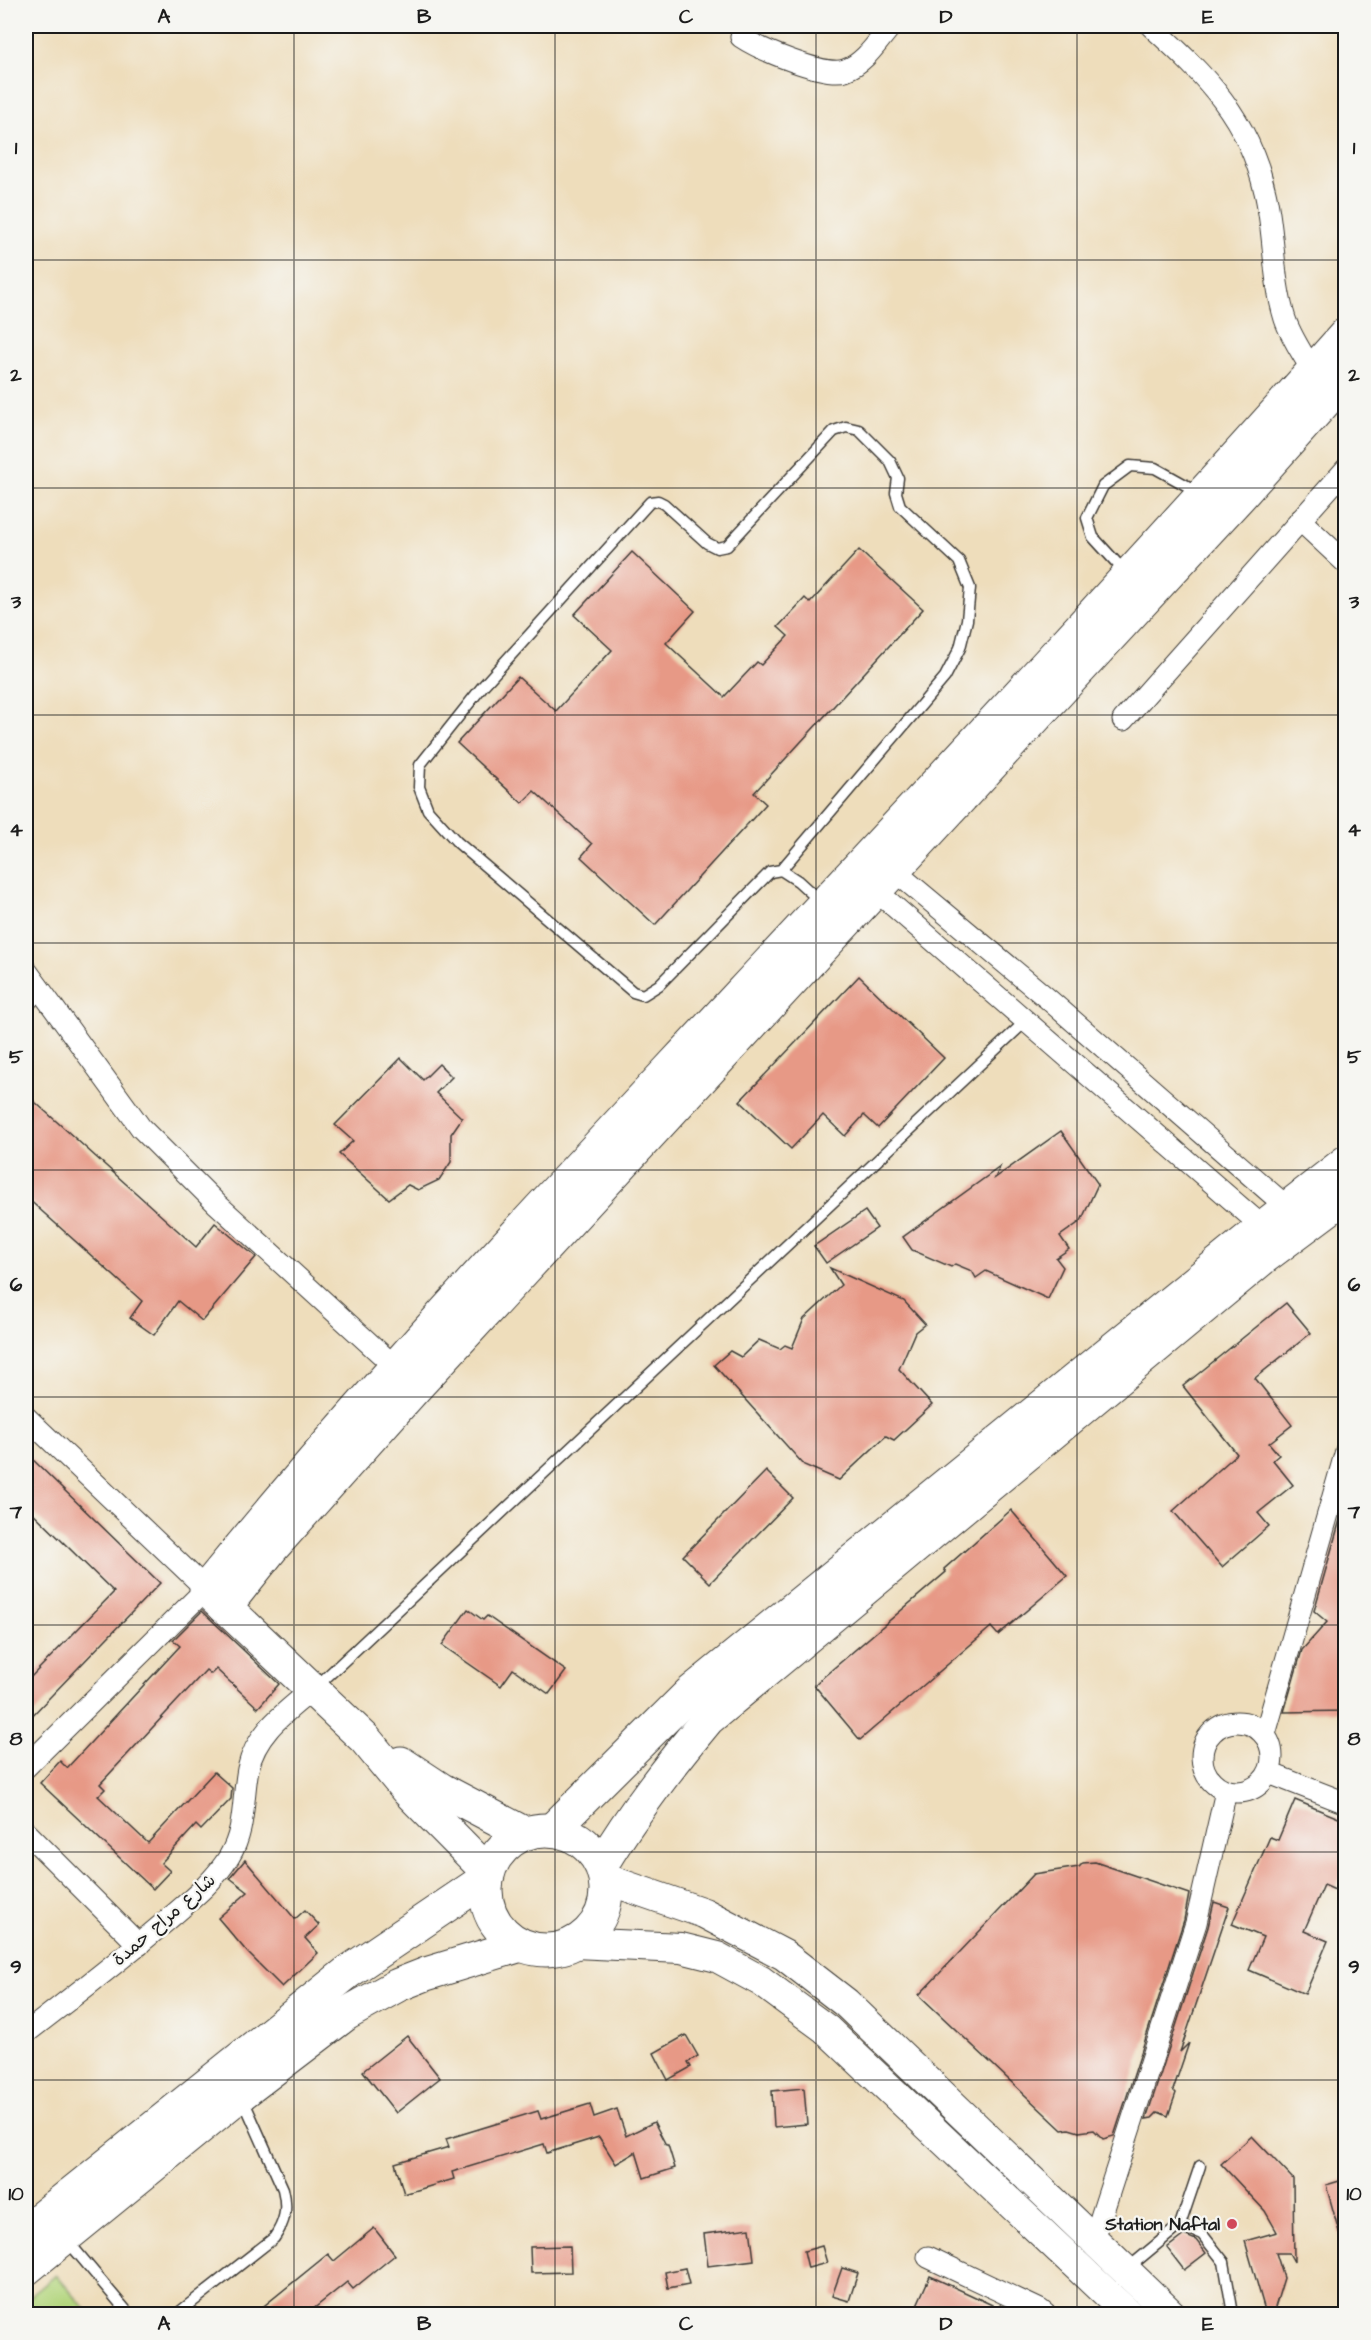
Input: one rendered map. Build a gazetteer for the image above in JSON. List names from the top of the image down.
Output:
{
  "streets": {
    "street": ["شارع مراح حمدة"]
  },
  "places": ["Station Naftal"],
  "grid": {
    "columns": [
      "A",
      "B",
      "C",
      "D",
      "E"
    ],
    "rows": [
      "1",
      "2",
      "3",
      "4",
      "5",
      "6",
      "7",
      "8",
      "9",
      "10"
    ]
  }
}
